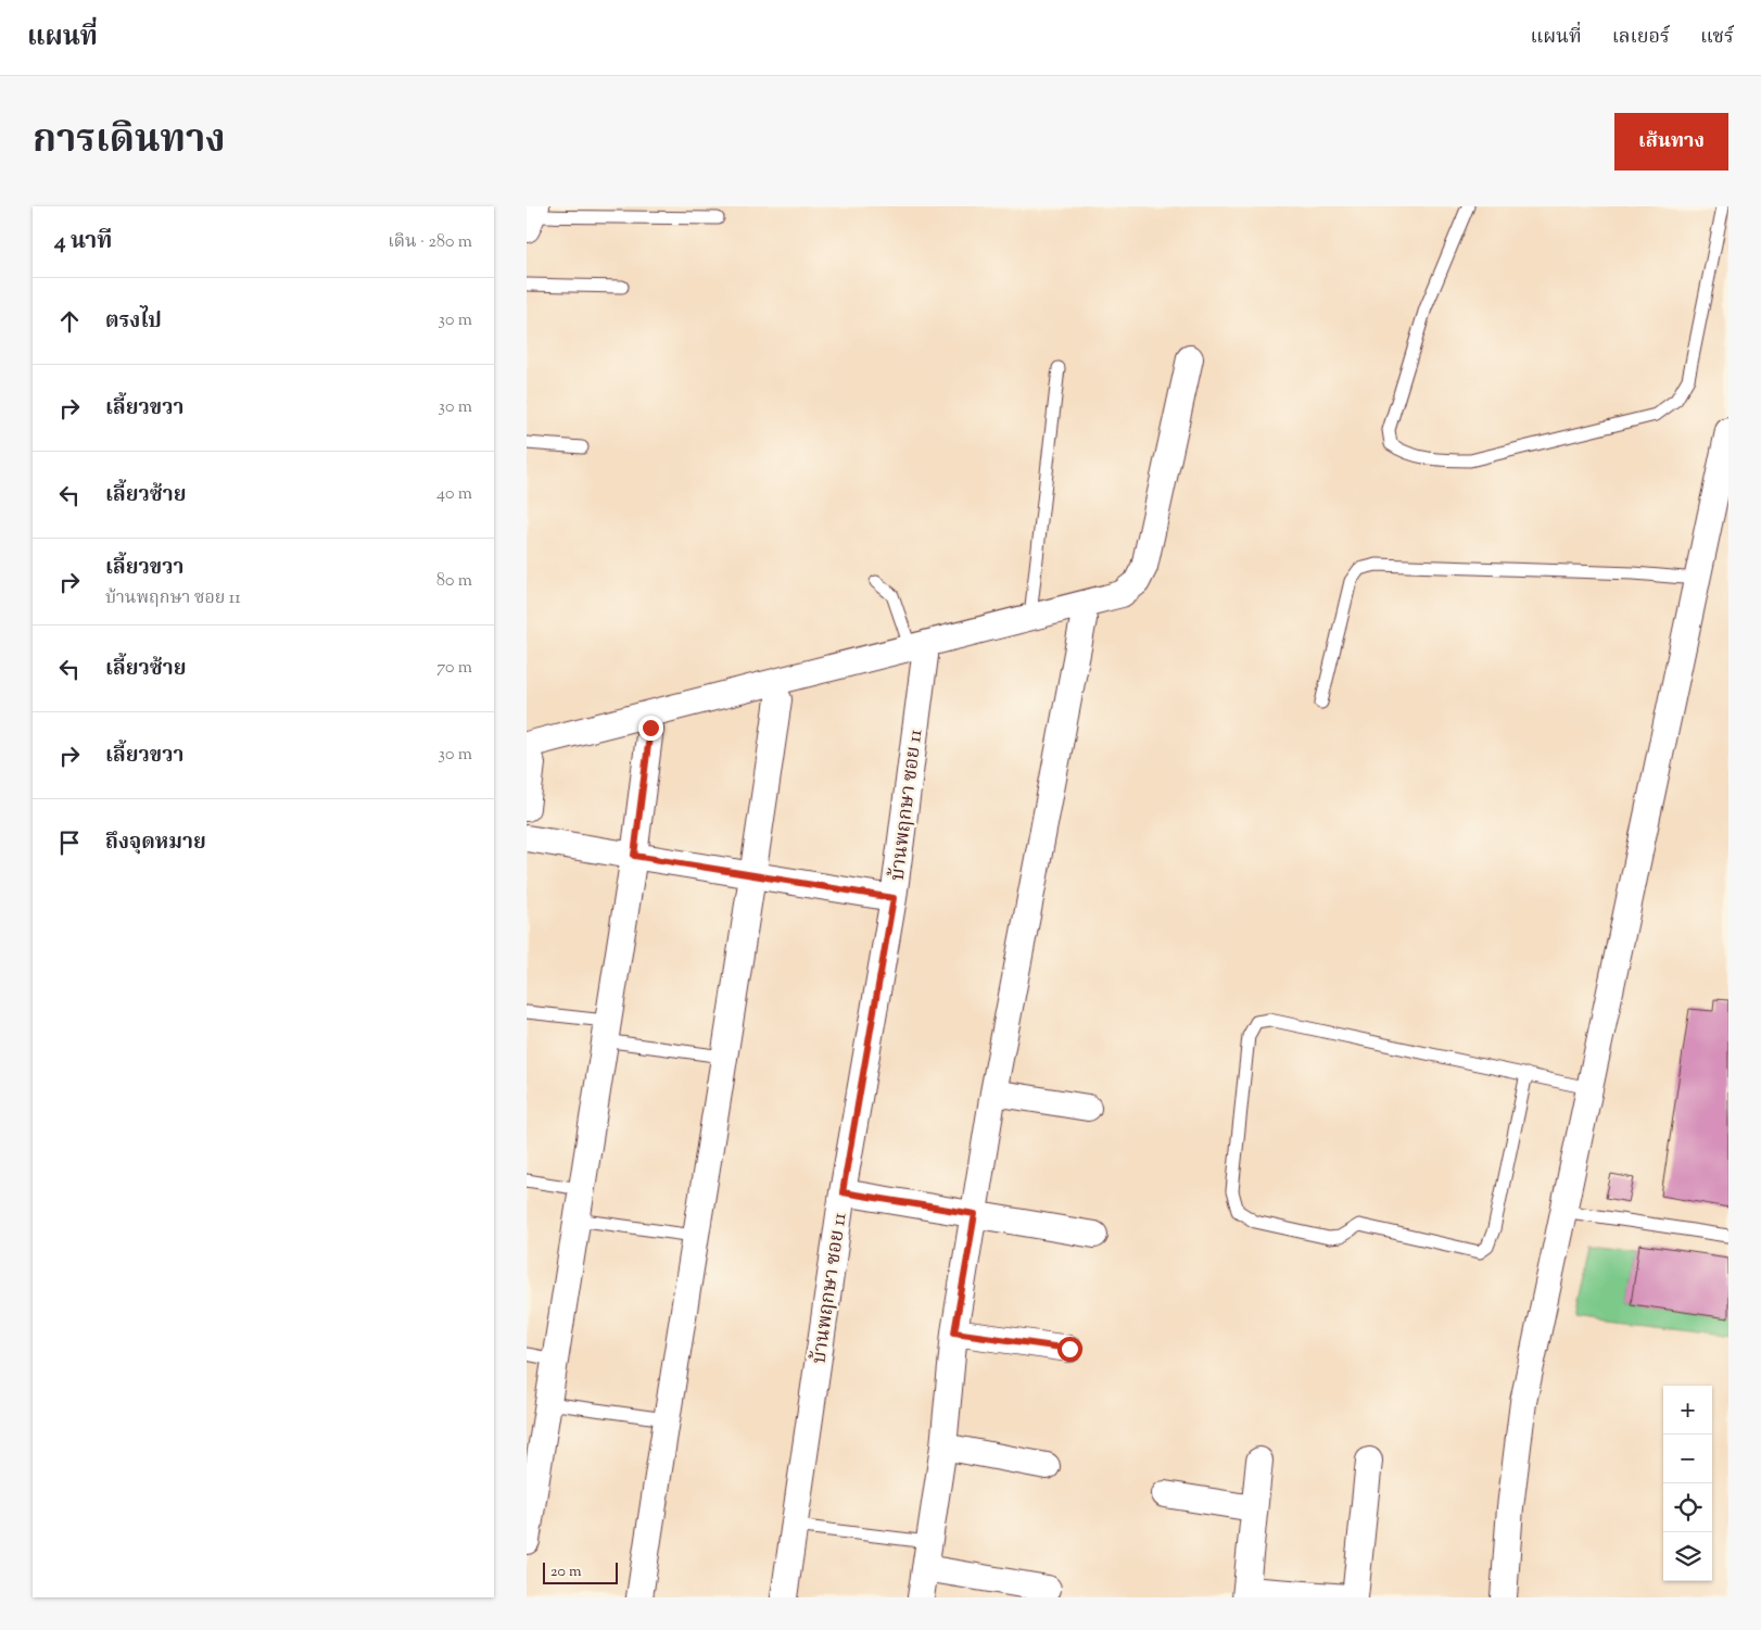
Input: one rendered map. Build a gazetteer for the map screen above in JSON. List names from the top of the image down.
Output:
{
  "streets": {
    "street": ["บ้านพฤกษา ซอย 11"]
  },
  "scale_bar": "20 m",
  "page": {
    "header": "แผนที่",
    "nav": ["แผนที่", "เลเยอร์", "แชร์"],
    "title": "การเดินทาง",
    "buttons": "เส้นทาง",
    "heading": ["4 นาที", "เดิน · 280 m"],
    "list": [
      ["ตรงไป", "30 m"],
      ["เลี้ยวขวา", "30 m"],
      ["เลี้ยวซ้าย", "40 m"],
      ["เลี้ยวขวา", "บ้านพฤกษา ซอย 11", "80 m"],
      ["เลี้ยวซ้าย", "70 m"],
      ["เลี้ยวขวา", "30 m"],
      "ถึงจุดหมาย"
    ],
    "map_buttons": ["+", "−"],
    "scale": "20 m"
  }
}
